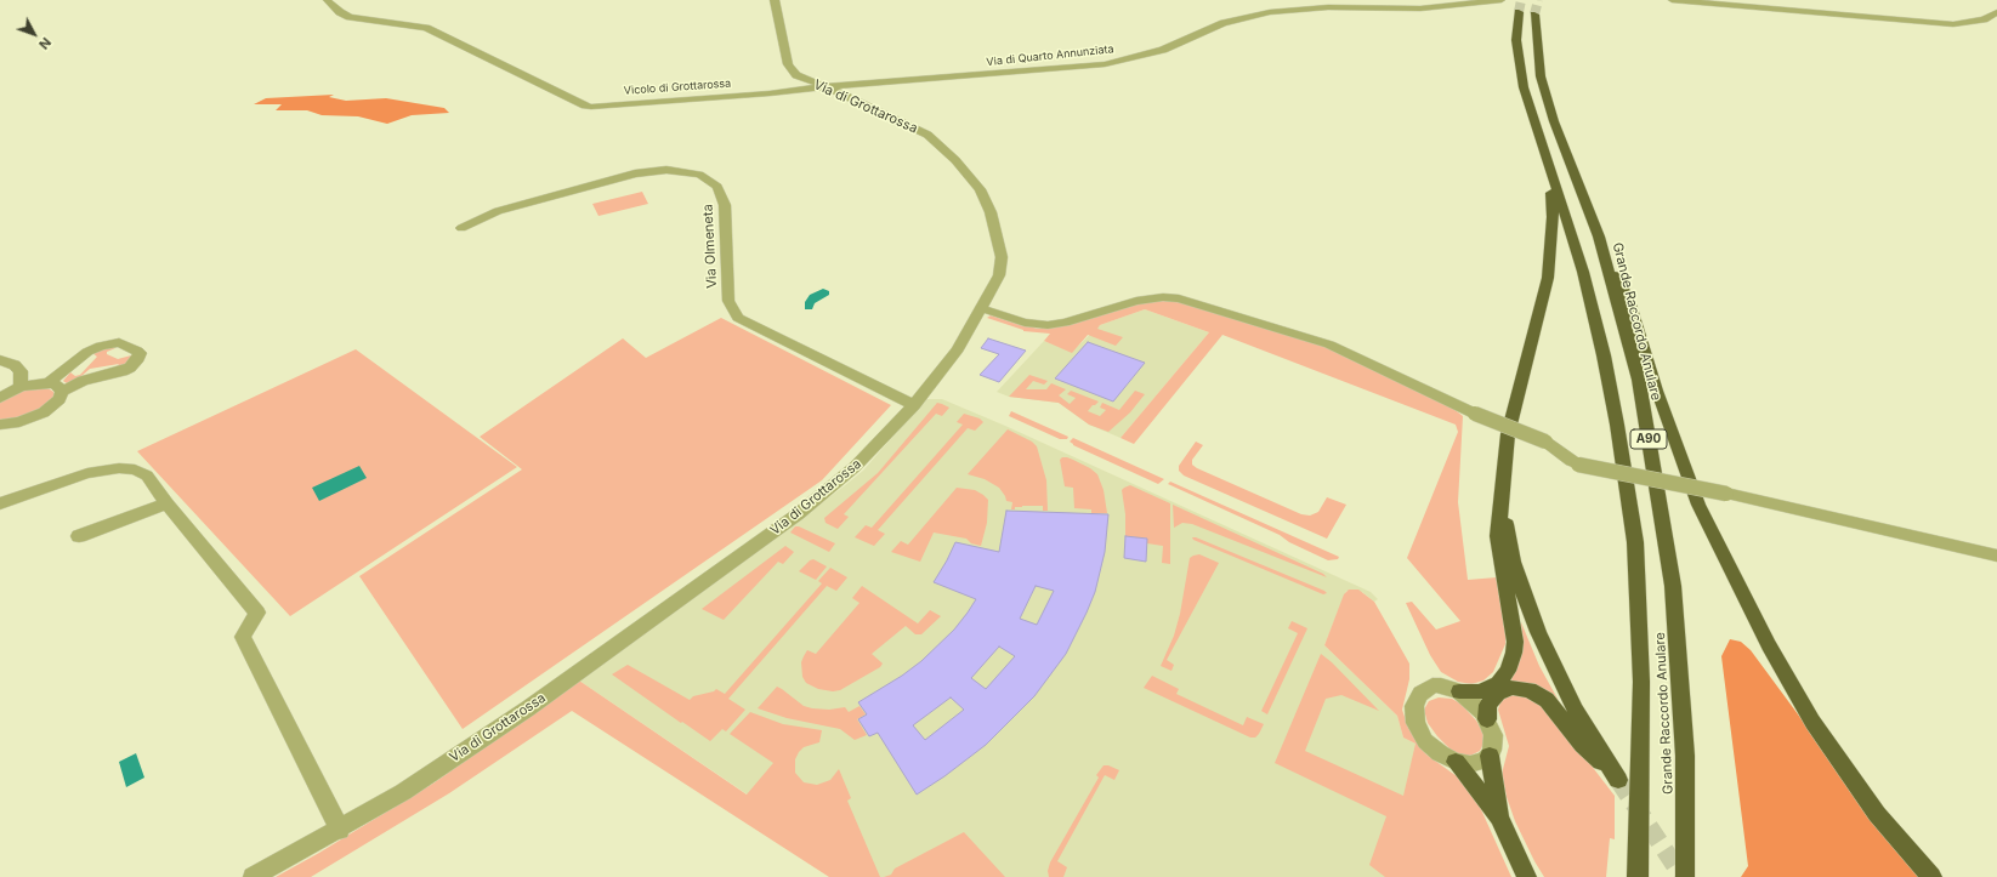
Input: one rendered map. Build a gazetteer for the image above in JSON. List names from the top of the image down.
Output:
{
  "streets": {
    "highway": ["Grande Raccordo Anulare", "A90"],
    "street": [
      "Via di Quarto Annunziata",
      "Vicolo di Grottarossa",
      "Via di Grottarossa",
      "Via Olmeneta"
    ]
  },
  "crossings": [
    ["Via di Quarto Annunziata", "Vicolo di Grottarossa"],
    ["Via di Quarto Annunziata", "Via di Grottarossa"],
    ["Vicolo di Grottarossa", "Via di Grottarossa"],
    ["Via di Grottarossa", "Via Olmeneta"]
  ],
  "north": "bottom right"
}
